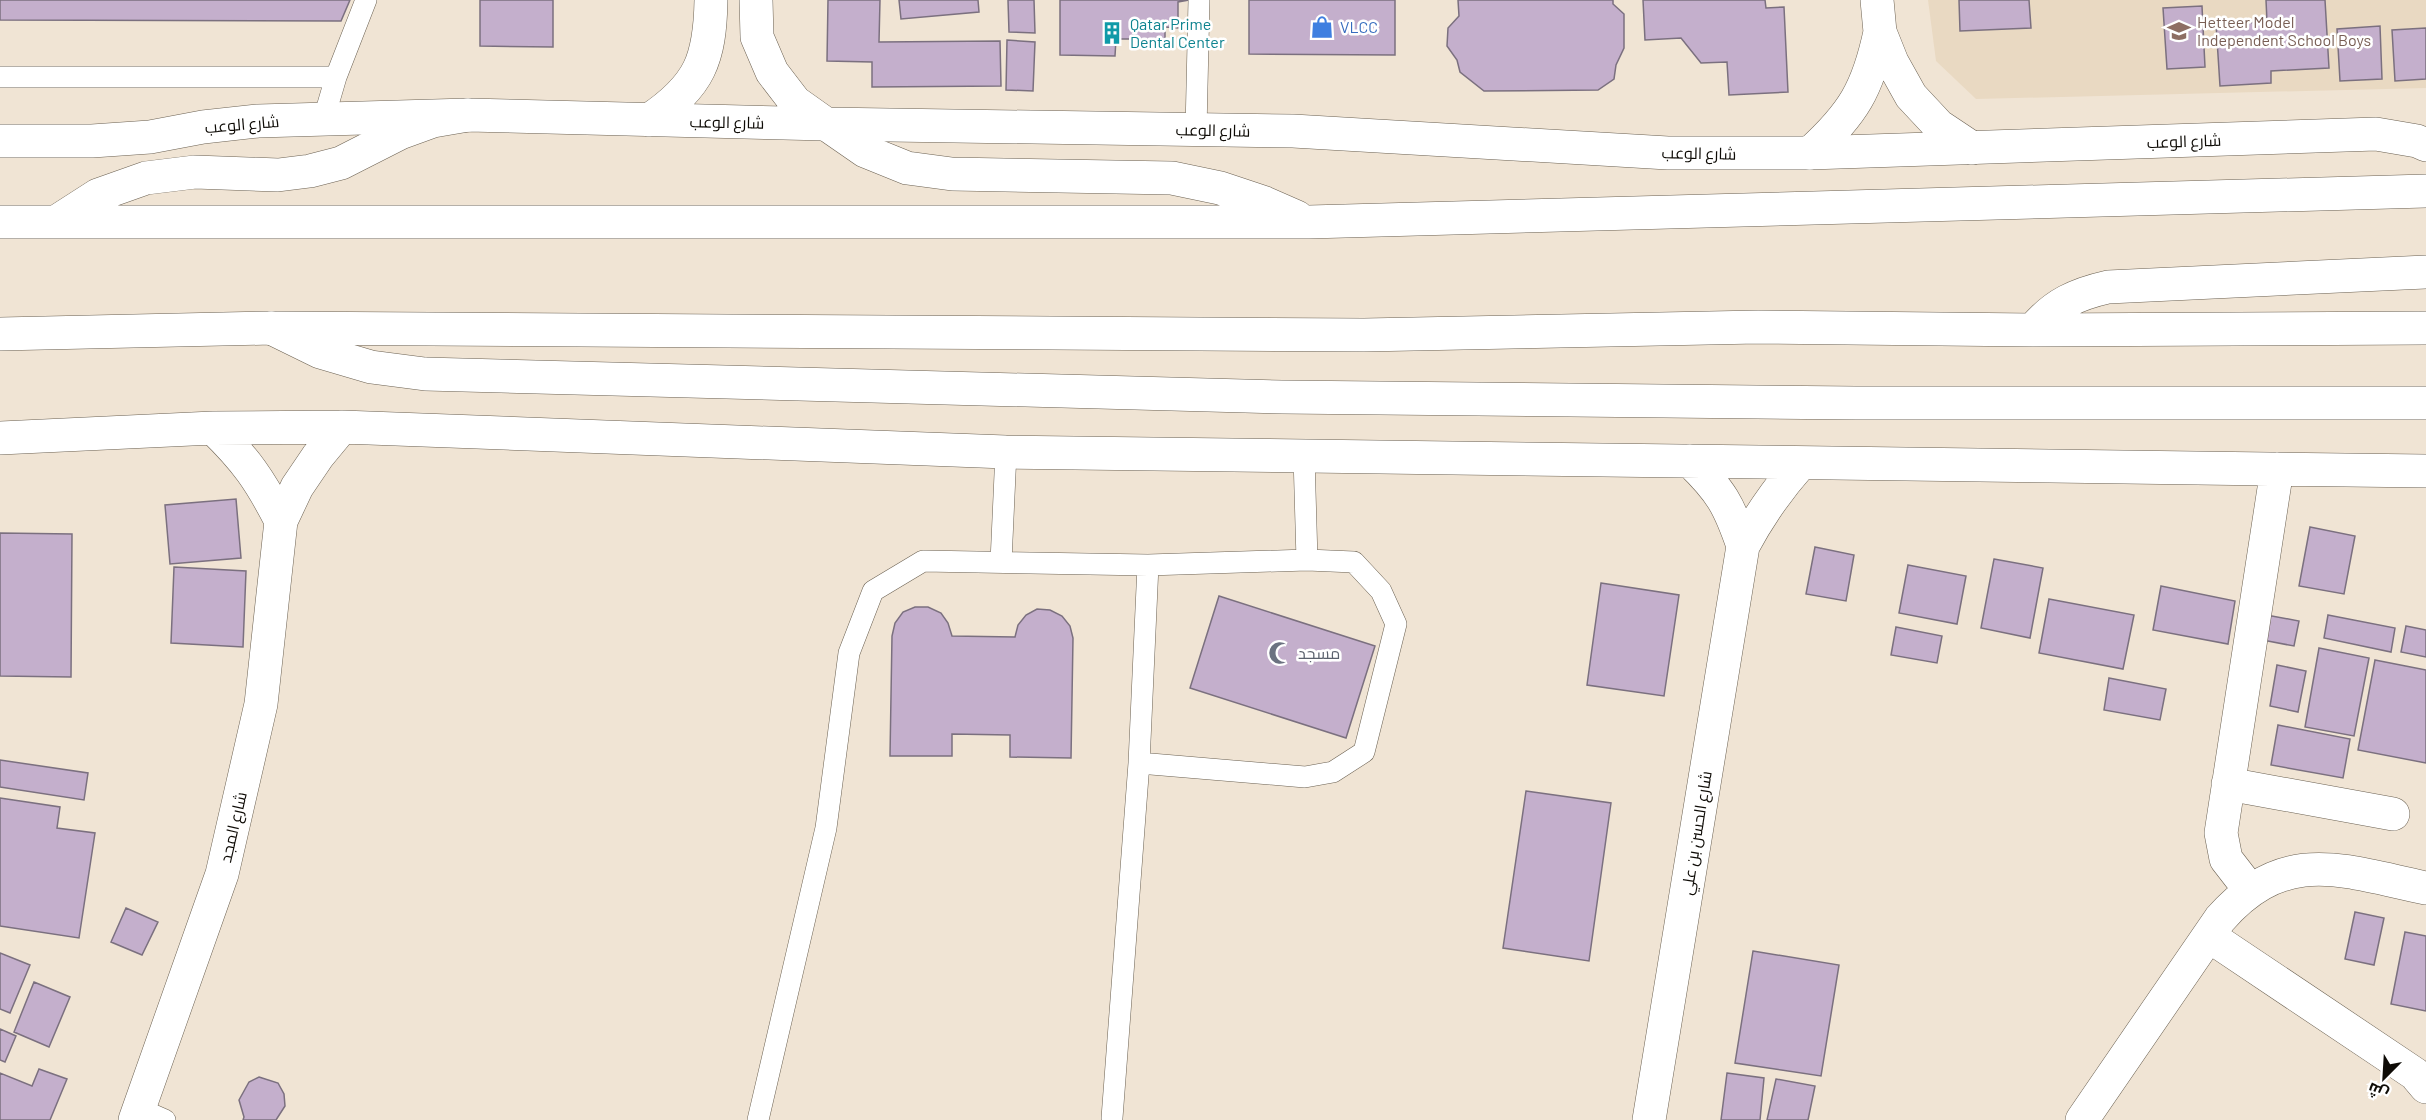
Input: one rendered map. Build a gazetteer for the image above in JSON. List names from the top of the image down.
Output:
{
  "streets": {
    "main road": ["شارع الوعب", "شارع المجد", "شارع الحسن بن علي"]
  },
  "places": {
    "shop": ["VLCC"],
    "school or university": ["Hetteer Model Independent School Boys"],
    "building": ["Qatar Prime Dental Center"],
    "mosque": ["مسجد"]
  },
  "north": "bottom left"
}
